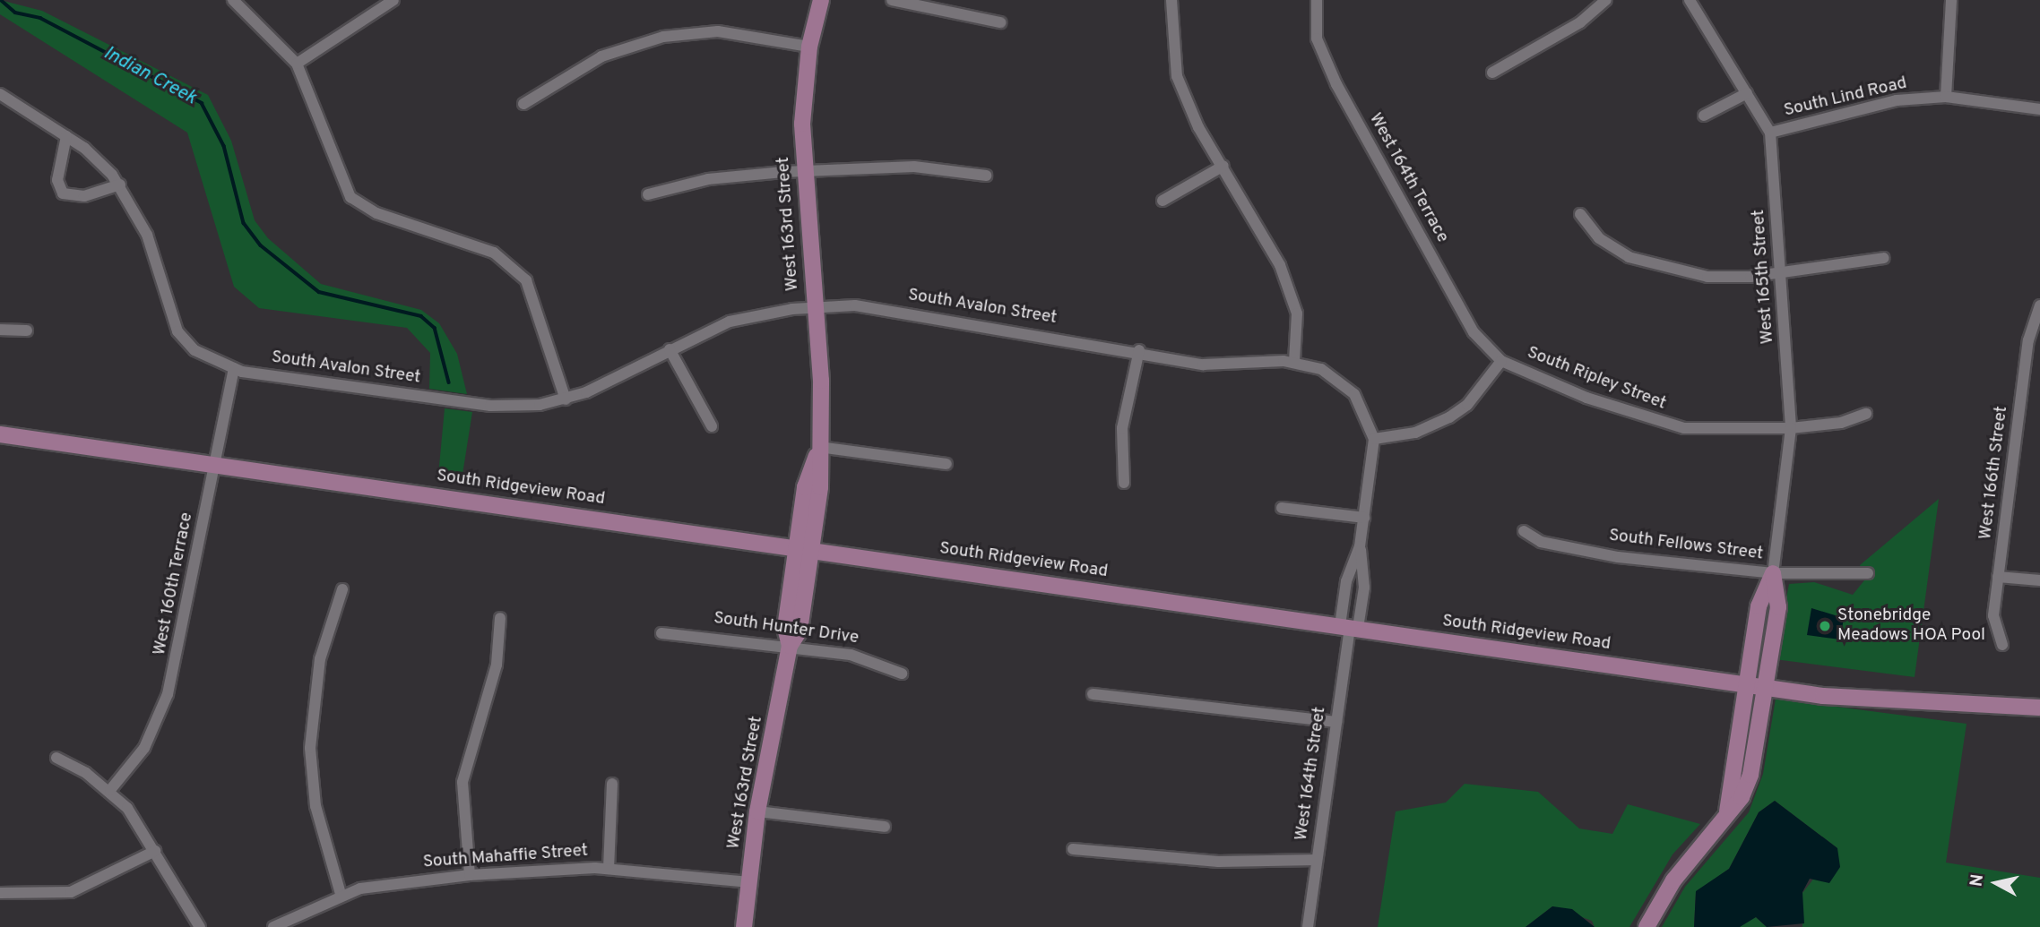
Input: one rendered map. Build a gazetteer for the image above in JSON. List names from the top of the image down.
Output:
{
  "streets": {
    "main road": ["West 163rd Street", "West 165th Street", "South Ridgeview Road"],
    "street": [
      "South Lind Road",
      "West 164th Terrace",
      "South Avalon Street",
      "South Ripley Street",
      "West 166th Street",
      "South Fellows Street",
      "West 160th Terrace",
      "South Hunter Drive",
      "West 164th Street",
      "South Mahaffie Street"
    ]
  },
  "crossings": [
    ["South Lind Road", "West 165th Street"],
    ["West 164th Terrace", "South Ripley Street"],
    ["West 163rd Street", "South Avalon Street"],
    ["West 163rd Street", "South Ridgeview Road"],
    ["West 163rd Street", "South Hunter Drive"],
    ["West 163rd Street", "South Mahaffie Street"],
    ["West 165th Street", "South Ripley Street"],
    ["West 165th Street", "South Ridgeview Road"],
    ["West 165th Street", "South Fellows Street"],
    ["South Avalon Street", "West 160th Terrace"],
    ["South Ridgeview Road", "West 160th Terrace"],
    ["South Ridgeview Road", "West 164th Street"]
  ],
  "water": ["Indian Creek"],
  "places": ["Stonebridge Meadows HOA Pool"],
  "north": "left"
}
